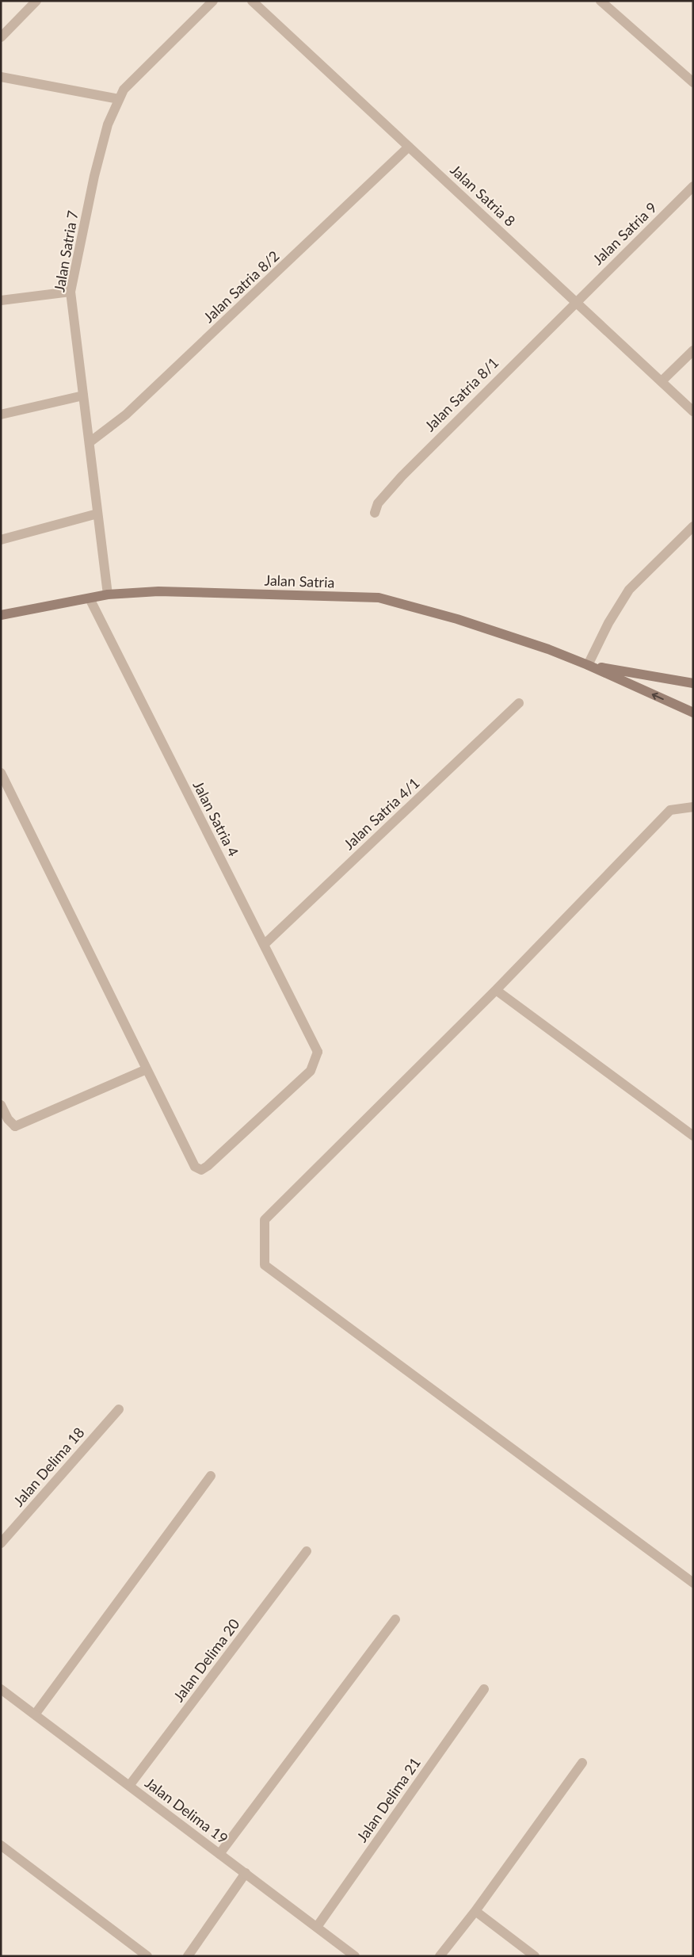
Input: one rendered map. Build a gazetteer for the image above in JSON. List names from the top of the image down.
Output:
{
  "streets": {
    "street": [
      "Jalan Satria 8",
      "Jalan Satria 9",
      "Jalan Satria 7",
      "Jalan Satria 8/2",
      "Jalan Satria 8/1",
      "Jalan Satria",
      "Jalan Satria 4/1",
      "Jalan Satria 4",
      "Jalan Delima 18",
      "Jalan Delima 20",
      "Jalan Delima 21",
      "Jalan Delima 19"
    ]
  },
  "crossings": [
    ["Jalan Satria 8", "Jalan Satria 9"],
    ["Jalan Satria 8", "Jalan Satria 8/2"],
    ["Jalan Satria 8", "Jalan Satria 8/1"],
    ["Jalan Satria 9", "Jalan Satria 8/1"],
    ["Jalan Satria 7", "Jalan Satria 8/2"],
    ["Jalan Satria 7", "Jalan Satria"],
    ["Jalan Satria", "Jalan Satria 4"],
    ["Jalan Satria 4/1", "Jalan Satria 4"],
    ["Jalan Delima 20", "Jalan Delima 19"],
    ["Jalan Delima 21", "Jalan Delima 19"]
  ]
}
